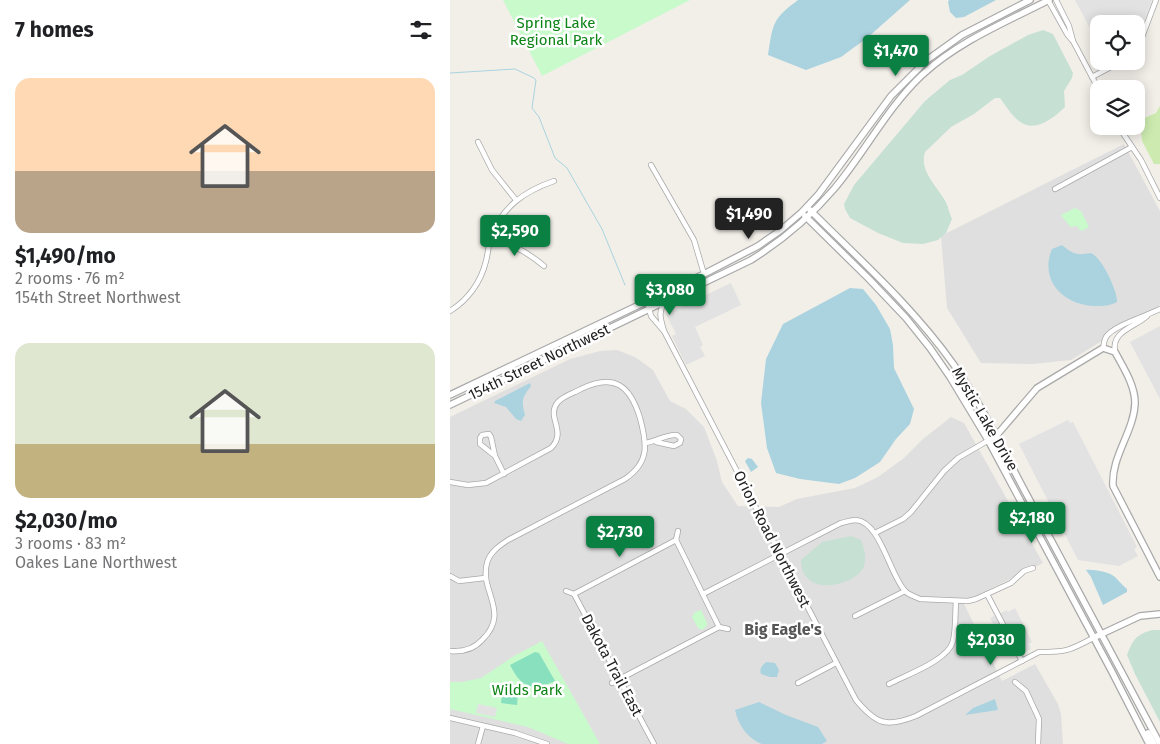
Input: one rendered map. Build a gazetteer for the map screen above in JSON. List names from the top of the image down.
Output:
{
  "streets": {
    "street": [
      "154th Street Northwest",
      "Mystic Lake Drive",
      "Orion Road Northwest",
      "Dakota Trail East"
    ]
  },
  "crossings": [
    ["154th Street Northwest", "Mystic Lake Drive"],
    ["154th Street Northwest", "Orion Road Northwest"]
  ],
  "districts": ["Big Eagle's"],
  "parks": ["Spring Lake Regional Park", "Wilds Park"],
  "page": {
    "heading": "7 homes",
    "price": [
      "$1,470",
      "$1,490",
      "$2,590",
      "$3,080",
      "$2,180",
      "$2,730",
      "$2,030"
    ],
    "list": [
      {
        "name": "$1,490/mo",
        "note": "2 rooms · 76 m² · 154th Street Northwest"
      },
      {
        "name": "$2,030/mo",
        "note": "3 rooms · 83 m² · Oakes Lane Northwest"
      }
    ]
  }
}
